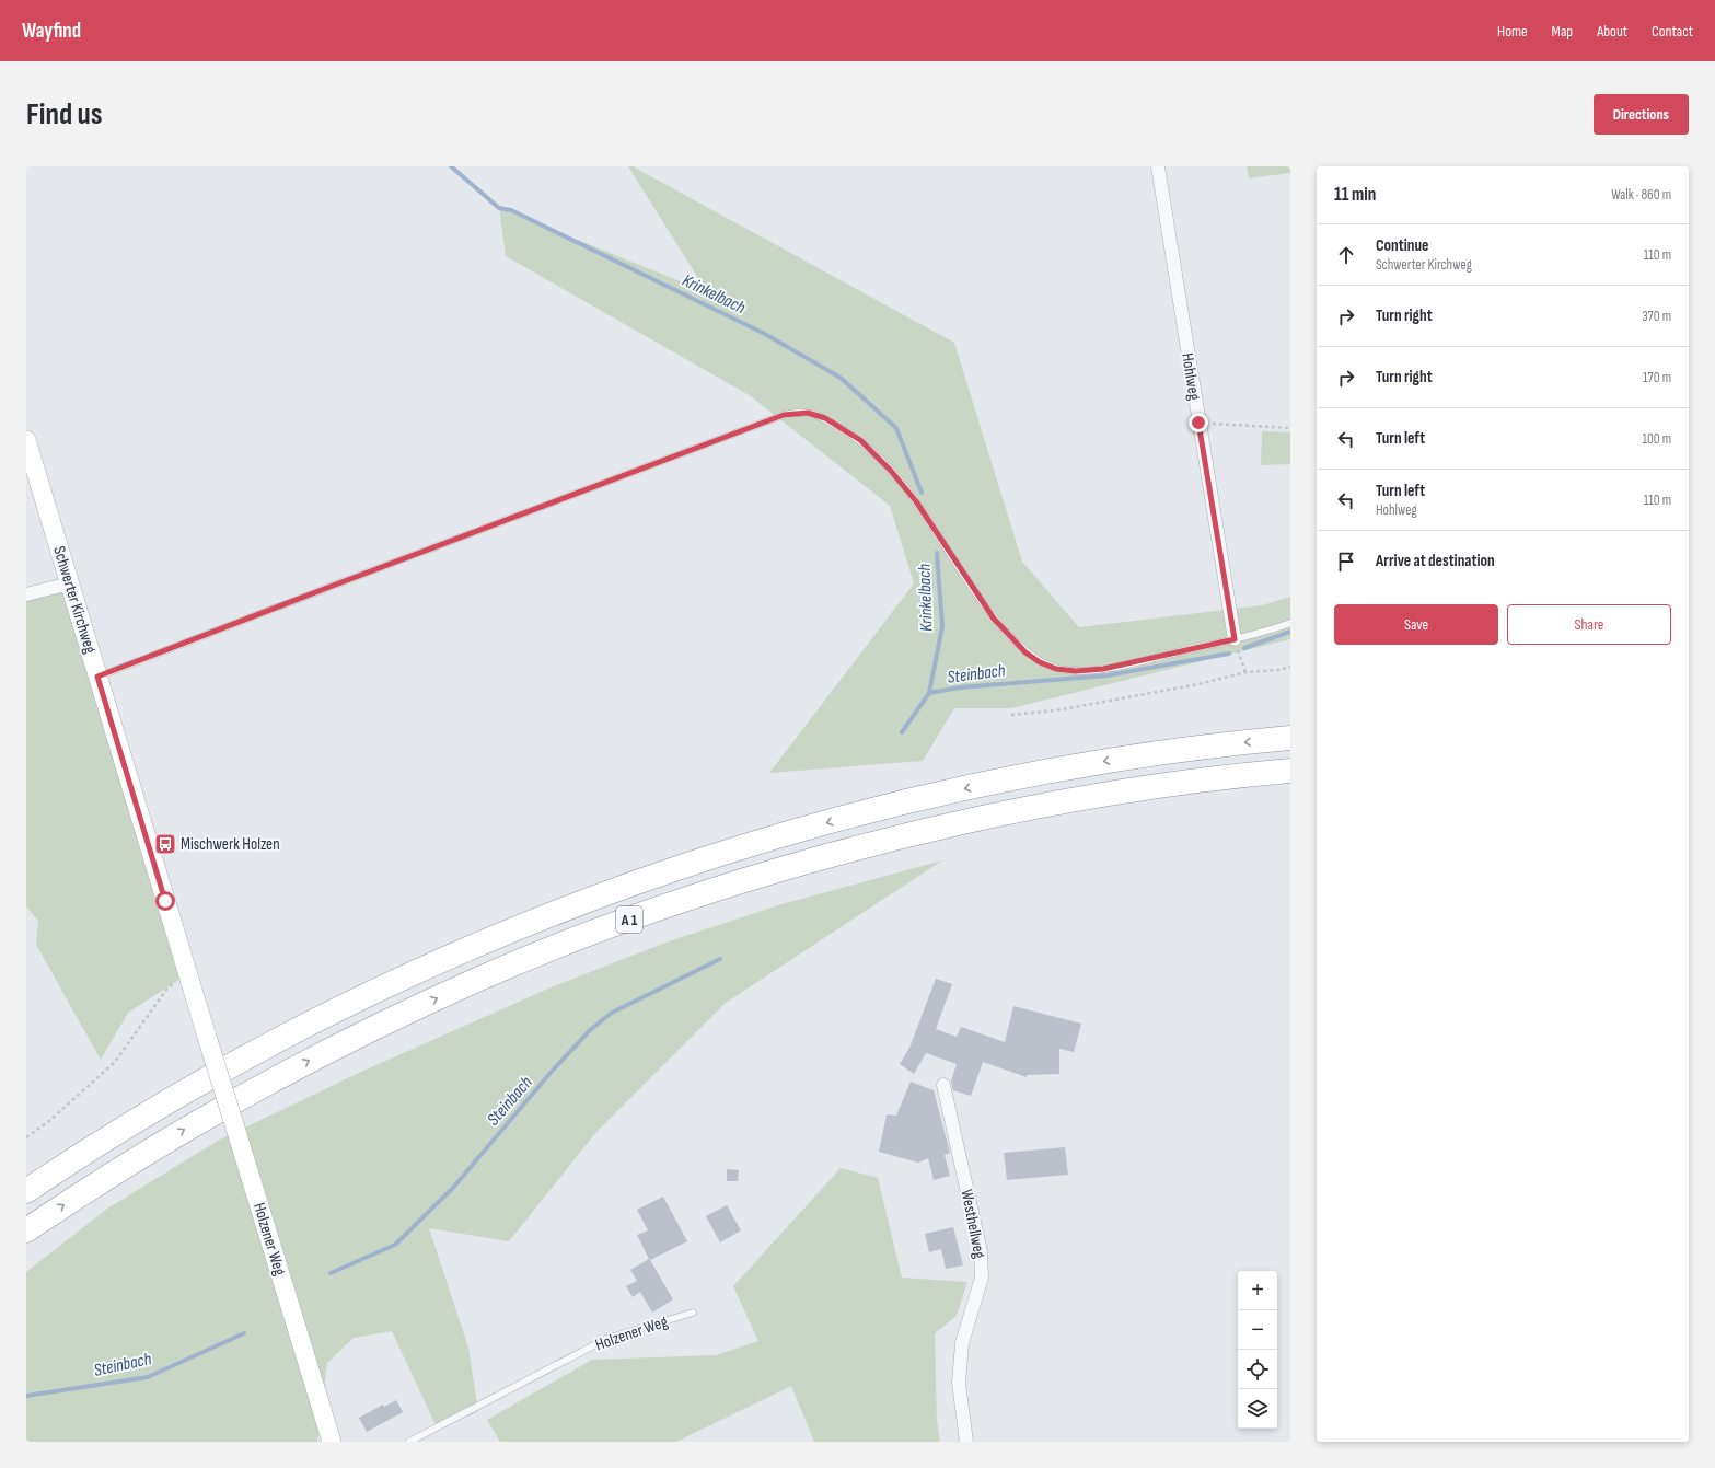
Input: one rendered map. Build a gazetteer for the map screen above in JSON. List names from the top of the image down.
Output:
{
  "streets": {
    "highway": ["A 1"],
    "main road": ["Schwerter Kirchweg", "Holzener Weg"],
    "street": ["Hohlweg", "Westhellweg"]
  },
  "crossings": [
    ["Schwerter Kirchweg", "Holzener Weg"]
  ],
  "water": ["Krinkelbach", "Steinbach"],
  "places": {
    "bus stop": ["Mischwerk Holzen"]
  },
  "page": {
    "header": "Wayfind",
    "nav": [
      "Home",
      "Map",
      "About",
      "Contact"
    ],
    "buttons": [
      "Directions",
      ["Save", "Share"]
    ],
    "title": "Find us",
    "heading": ["11 min", "Walk · 860 m"],
    "list": [
      ["Continue", "Schwerter Kirchweg", "110 m"],
      ["Turn right", "370 m"],
      ["Turn right", "170 m"],
      ["Turn left", "100 m"],
      ["Turn left", "Hohlweg", "110 m"],
      "Arrive at destination"
    ],
    "map_buttons": ["+", "−"]
  }
}
